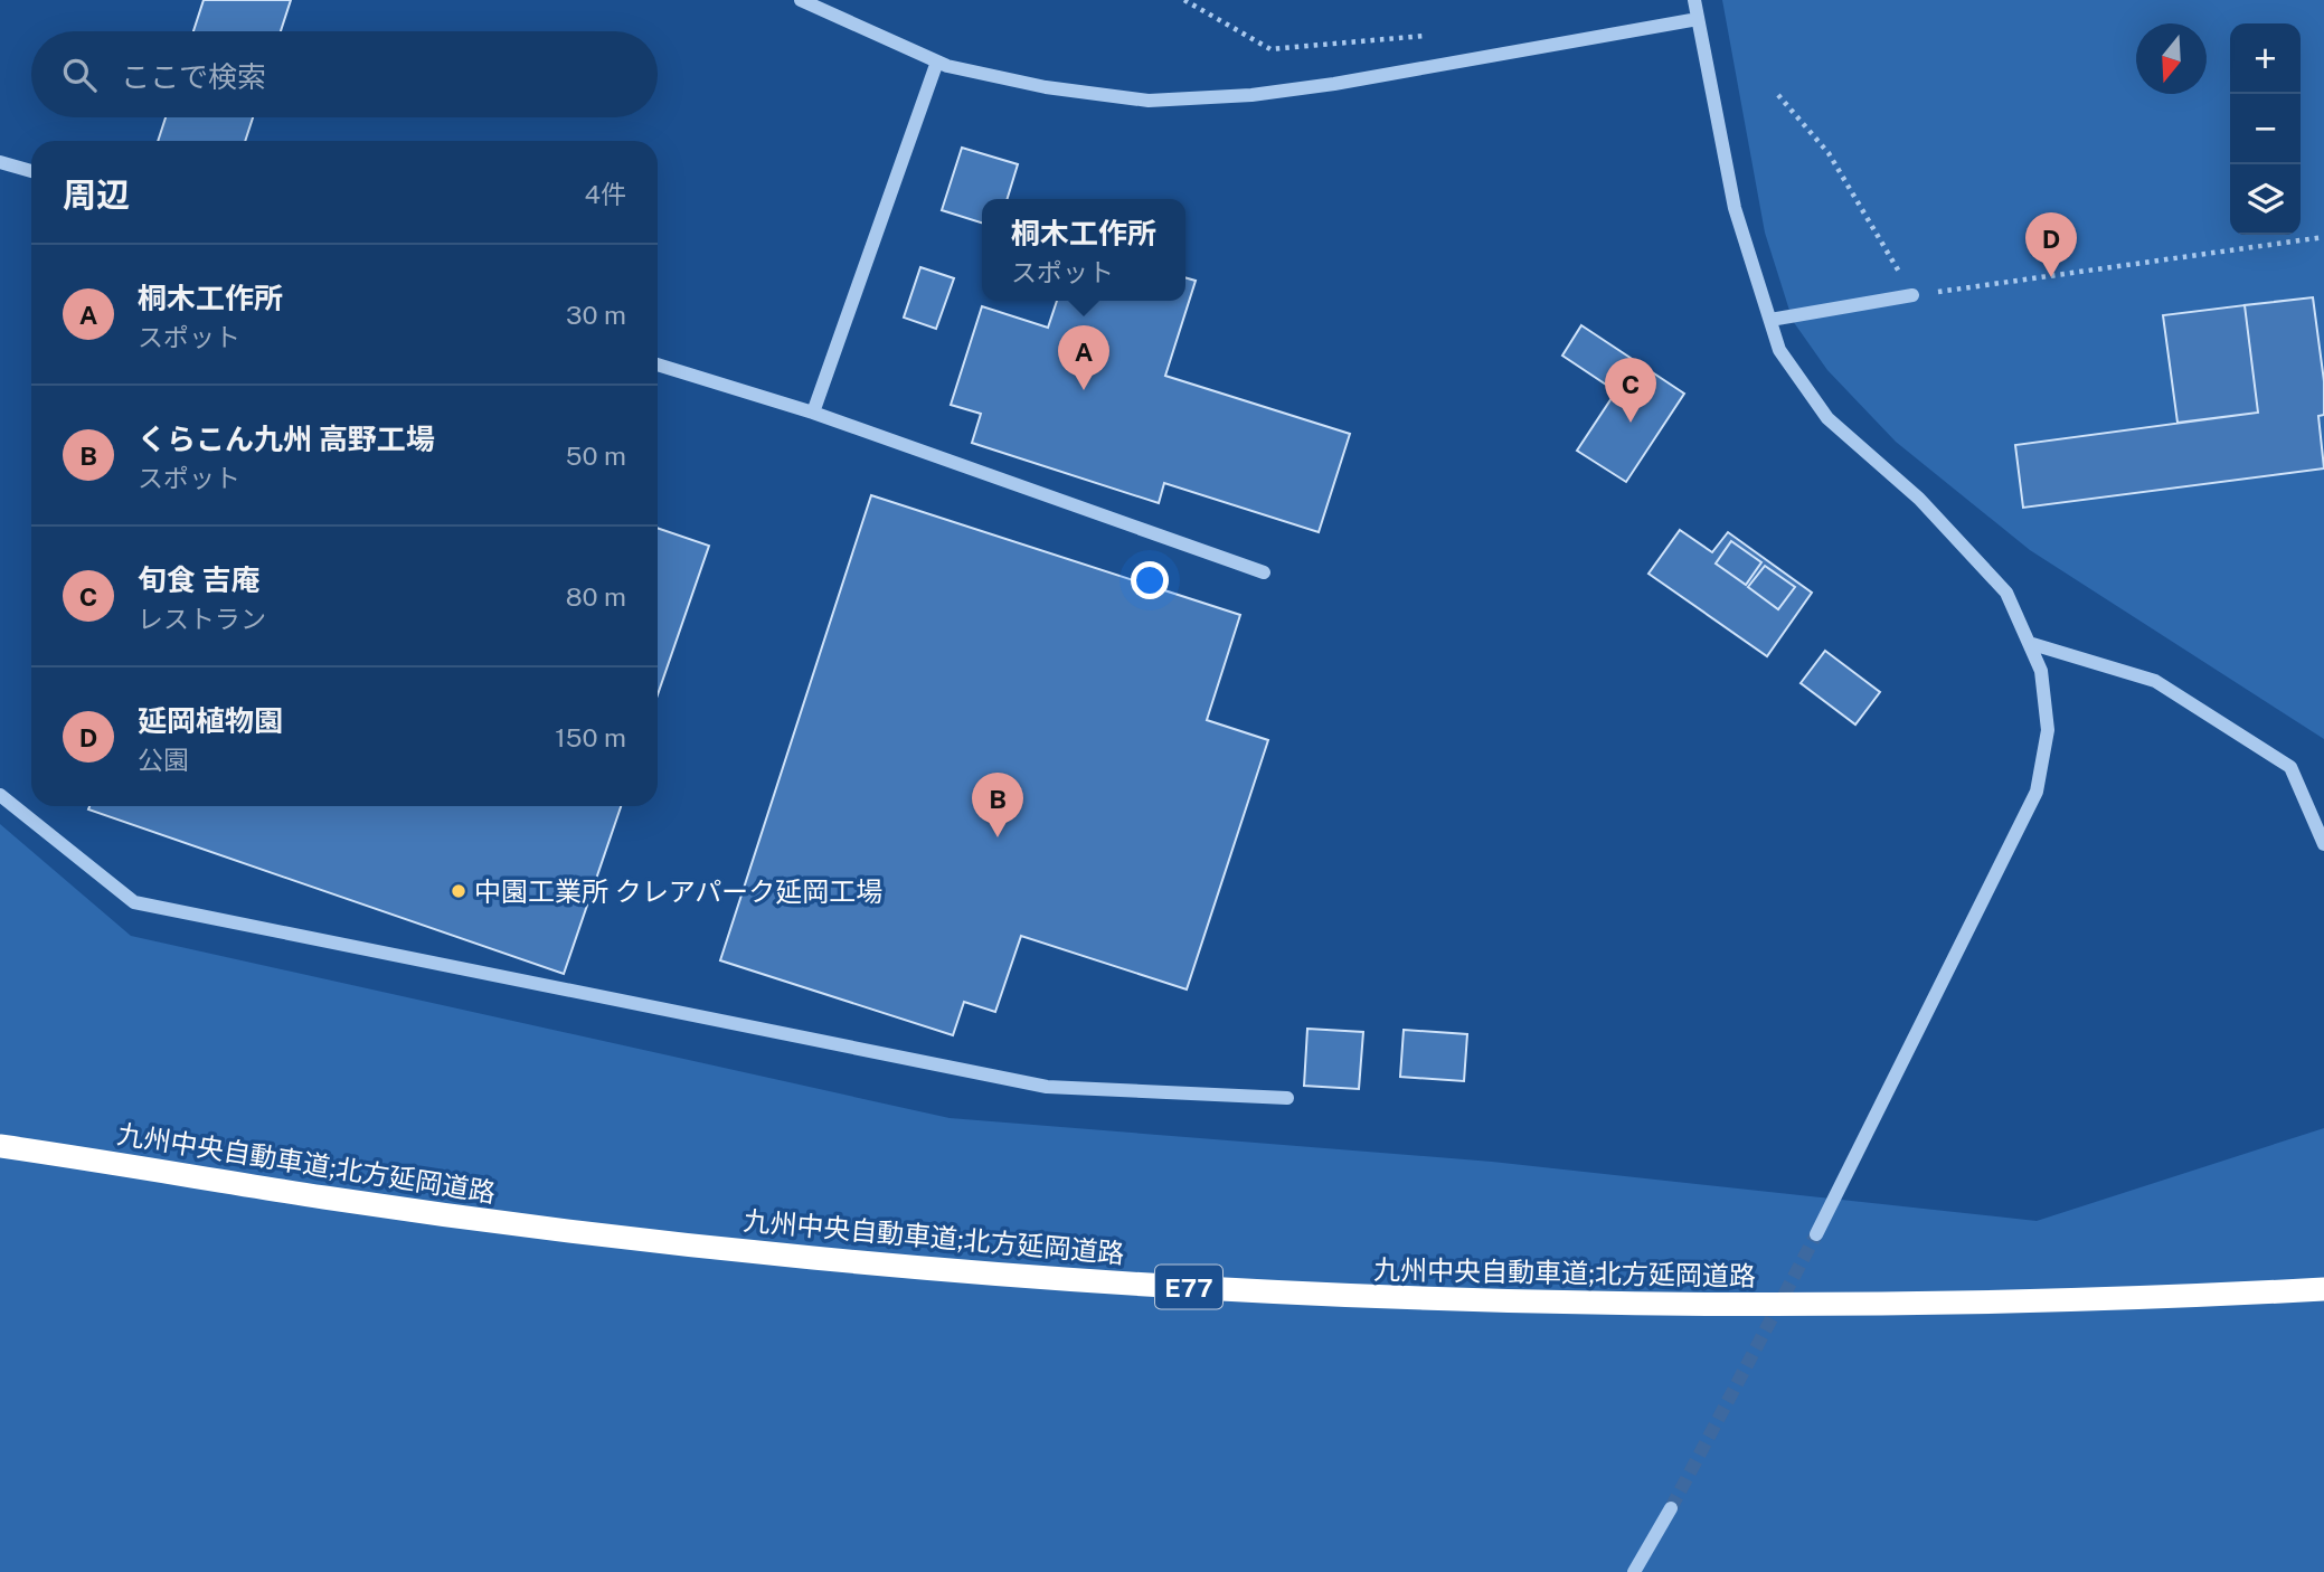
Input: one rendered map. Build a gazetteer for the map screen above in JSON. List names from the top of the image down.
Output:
{
  "streets": {
    "highway": ["九州中央自動車道;北方延岡道路", "E77"]
  },
  "places": ["中園工業所 クレアパーク延岡工場"],
  "north": "bottom",
  "page": {
    "map_buttons": ["+", "−"],
    "search": "ここで検索",
    "heading": ["周辺", "4件"],
    "popup": ["桐木工作所", "スポット"],
    "pins": [
      "D",
      "A",
      "C",
      "B"
    ],
    "list": [
      {
        "mark": "A",
        "name": "桐木工作所",
        "note": "スポット",
        "value": "30 m"
      },
      {
        "mark": "B",
        "name": "くらこん九州 高野工場",
        "note": "スポット",
        "value": "50 m"
      },
      {
        "mark": "C",
        "name": "旬食 吉庵",
        "note": "レストラン",
        "value": "80 m"
      },
      {
        "mark": "D",
        "name": "延岡植物園",
        "note": "公園",
        "value": "150 m"
      }
    ]
  }
}
